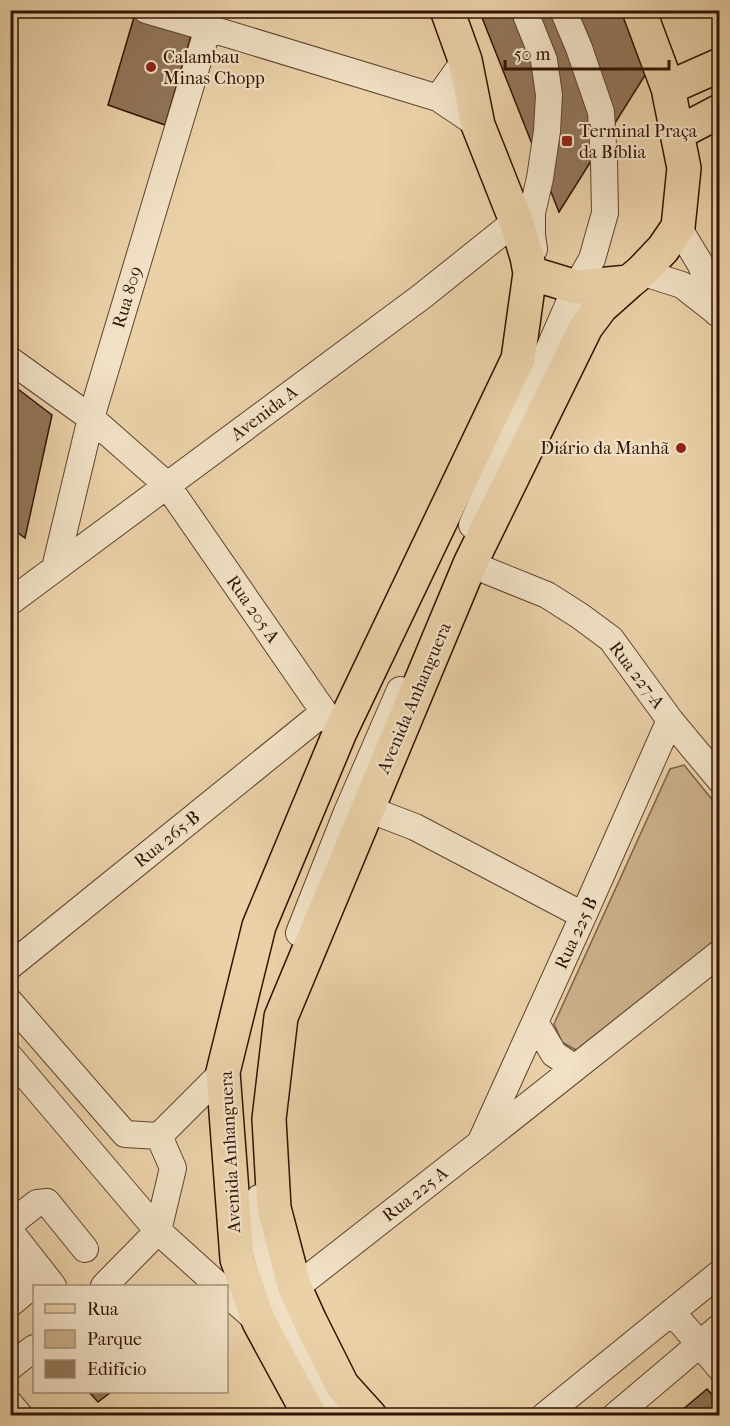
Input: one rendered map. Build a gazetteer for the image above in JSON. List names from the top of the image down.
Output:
{
  "streets": {
    "main road": ["Avenida Anhanguera"],
    "street": [
      "Rua 809",
      "Avenida A",
      "Rua 205 A",
      "Rua 227-A",
      "Rua 265-B",
      "Rua 225 B",
      "Rua 225 A"
    ]
  },
  "crossings": [
    ["Rua 809", "Avenida A"],
    ["Rua 809", "Rua 205 A"],
    ["Avenida A", "Rua 205 A"],
    ["Avenida A", "Avenida Anhanguera"],
    ["Rua 205 A", "Avenida Anhanguera"],
    ["Rua 205 A", "Rua 265-B"],
    ["Rua 227-A", "Avenida Anhanguera"],
    ["Rua 227-A", "Rua 225 B"],
    ["Avenida Anhanguera", "Rua 265-B"],
    ["Avenida Anhanguera", "Rua 225 A"],
    ["Rua 225 B", "Rua 225 A"]
  ],
  "places": {
    "other": ["Calambau Minas Chopp", "Diário da Manhã"],
    "transit": ["Terminal Praça da Bíblia"]
  },
  "legend": ["Rua", "Parque", "Edifício"],
  "scale_bar": "50 m"
}
